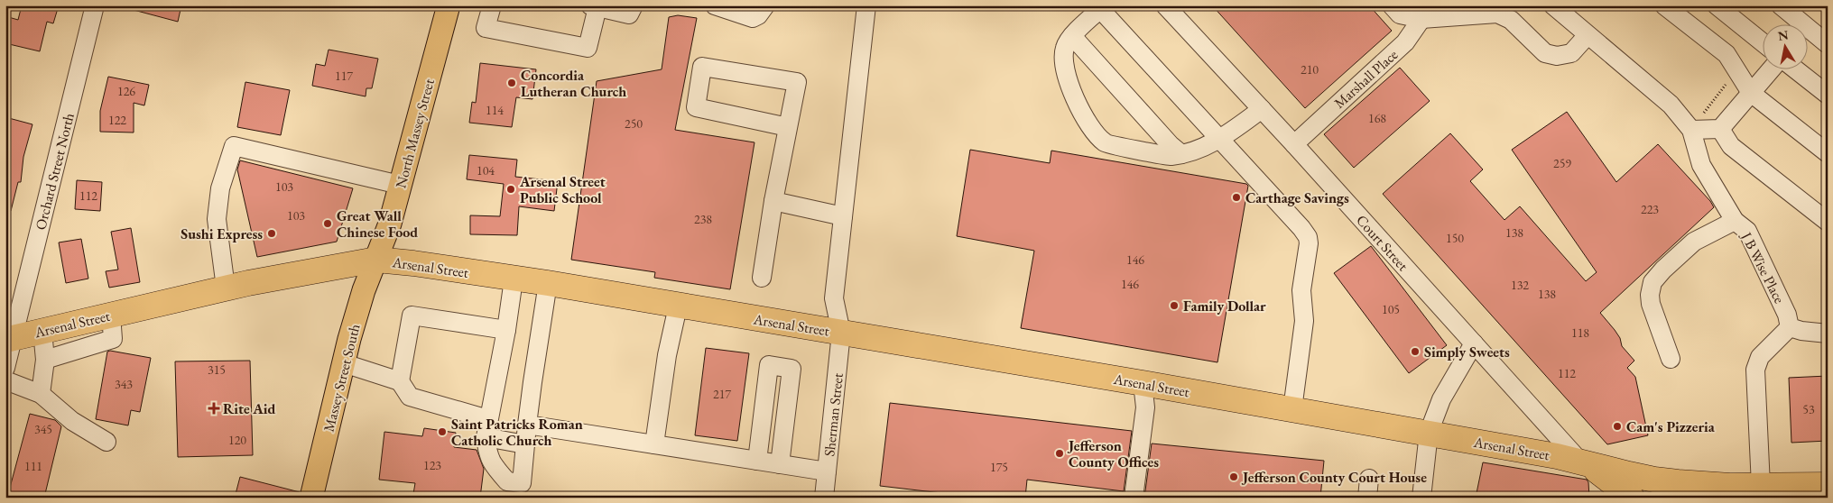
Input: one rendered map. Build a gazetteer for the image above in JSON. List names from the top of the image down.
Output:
{
  "streets": {
    "highway": ["Arsenal Street"],
    "main road": ["North Massey Street", "Massey Street South"],
    "street": [
      "Marshall Place",
      "Orchard Street North",
      "Court Street",
      "J B Wise Place",
      "Sherman Street"
    ]
  },
  "crossings": [
    ["Marshall Place", "Court Street"],
    ["North Massey Street", "Arsenal Street"],
    ["North Massey Street", "Massey Street South"],
    ["Orchard Street North", "Arsenal Street"],
    ["Court Street", "Arsenal Street"],
    ["Arsenal Street", "Massey Street South"],
    ["Arsenal Street", "Sherman Street"]
  ],
  "places": {
    "other": [
      "Concordia Lutheran Church",
      "Arsenal Street Public School",
      "Carthage Savings",
      "Great Wall Chinese Food",
      "Sushi Express",
      "Family Dollar",
      "Simply Sweets",
      "Cam's Pizzeria",
      "Saint Patricks Roman Catholic Church",
      "Jefferson County Offices",
      "Jefferson County Court House"
    ],
    "health": ["Rite Aid"]
  },
  "house_numbers": [
    "210",
    "117",
    "126",
    "114",
    "168",
    "122",
    "250",
    "259",
    "104",
    "103",
    "112",
    "223",
    "103",
    "238",
    "138",
    "150",
    "146",
    "146",
    "132",
    "138",
    "105",
    "118",
    "315",
    "112",
    "343",
    "217",
    "53",
    "345",
    "120",
    "123",
    "111",
    "175"
  ],
  "north": "top"
}
